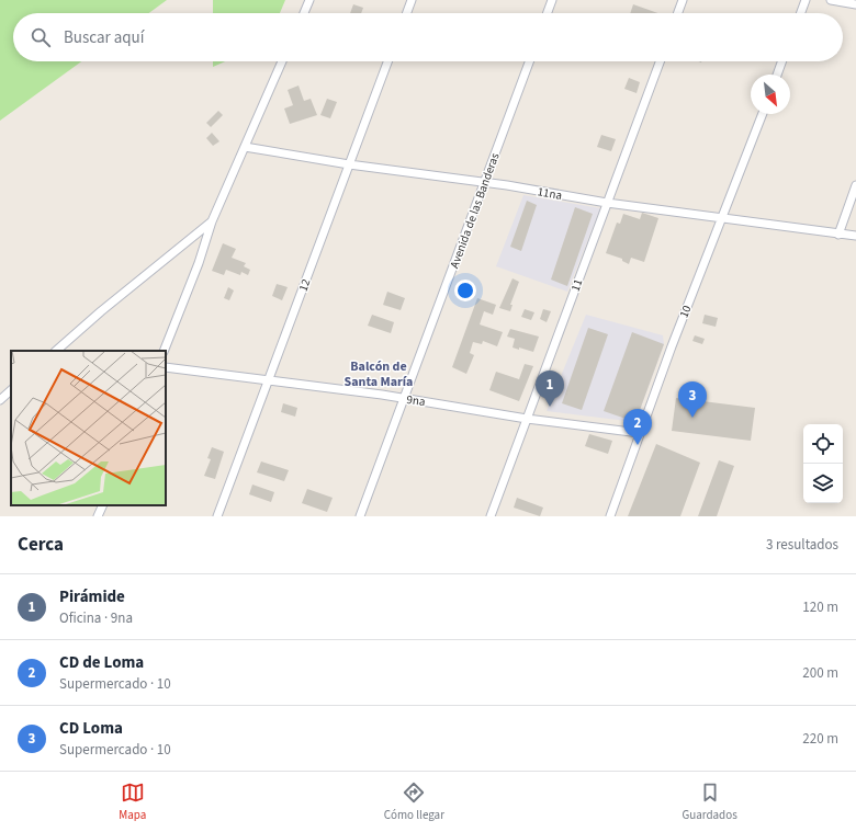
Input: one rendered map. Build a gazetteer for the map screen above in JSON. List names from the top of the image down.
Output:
{
  "streets": {
    "street": [
      "11na",
      "Avenida de las Banderas",
      "12",
      "11",
      "10",
      "9na"
    ]
  },
  "crossings": [
    ["11na", "Avenida de las Banderas"],
    ["11na", "12"],
    ["11na", "11"],
    ["11na", "10"],
    ["Avenida de las Banderas", "9na"],
    ["12", "9na"],
    ["11", "9na"],
    ["10", "9na"]
  ],
  "districts": ["Balcón de Santa María"],
  "north": "bottom right",
  "page": {
    "search": "Buscar aquí",
    "pins": ["1", "3", "2"],
    "heading": ["Cerca", "3 resultados"],
    "list": [
      {
        "mark": "1",
        "name": "Pirámide",
        "note": "Oficina · 9na",
        "value": "120 m"
      },
      {
        "mark": "2",
        "name": "CD de Loma",
        "note": "Supermercado · 10",
        "value": "200 m"
      },
      {
        "mark": "3",
        "name": "CD Loma",
        "note": "Supermercado · 10",
        "value": "220 m"
      }
    ],
    "nav": ["Mapa", "Cómo llegar", "Guardados"]
  }
}
